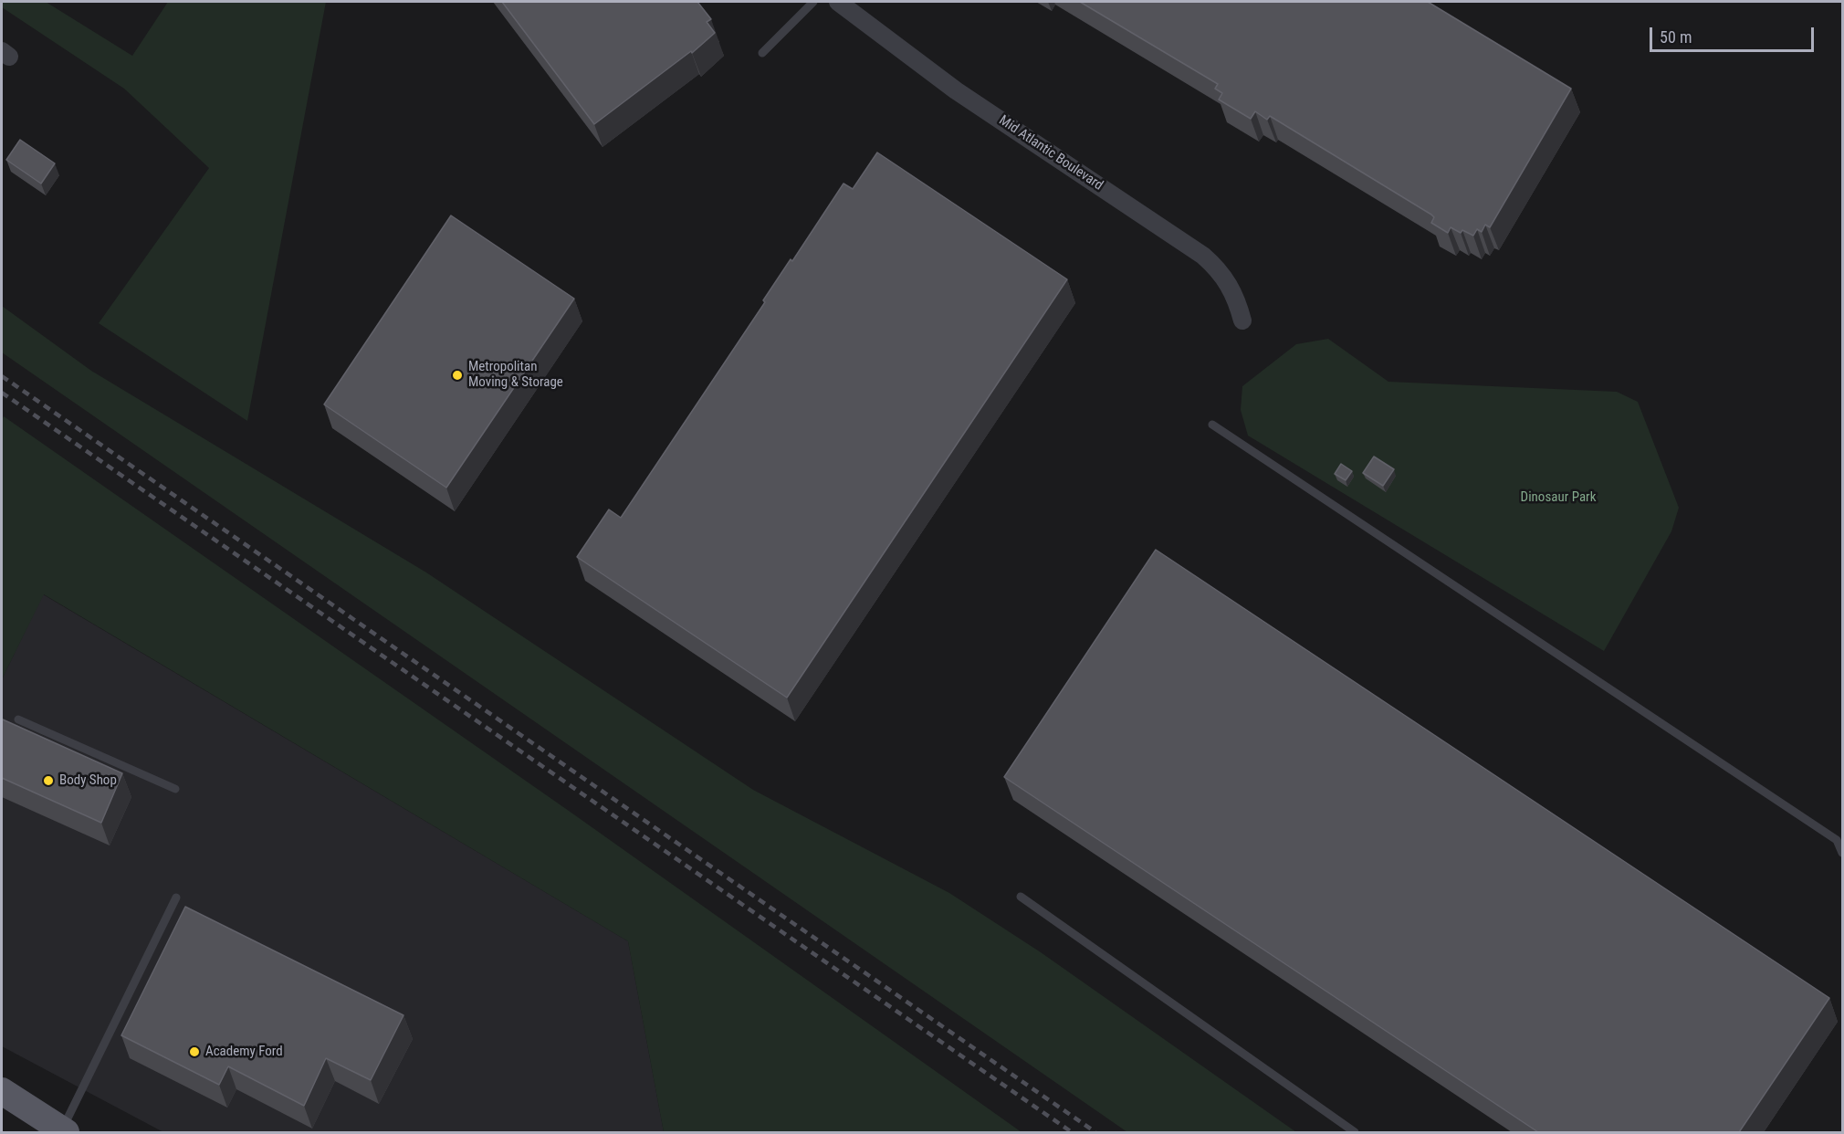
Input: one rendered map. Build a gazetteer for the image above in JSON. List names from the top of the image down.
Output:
{
  "streets": {
    "street": ["Mid Atlantic Boulevard"]
  },
  "parks": ["Dinosaur Park"],
  "places": ["Metropolitan Moving & Storage", "Body Shop", "Academy Ford"],
  "scale_bar": "50 m"
}
